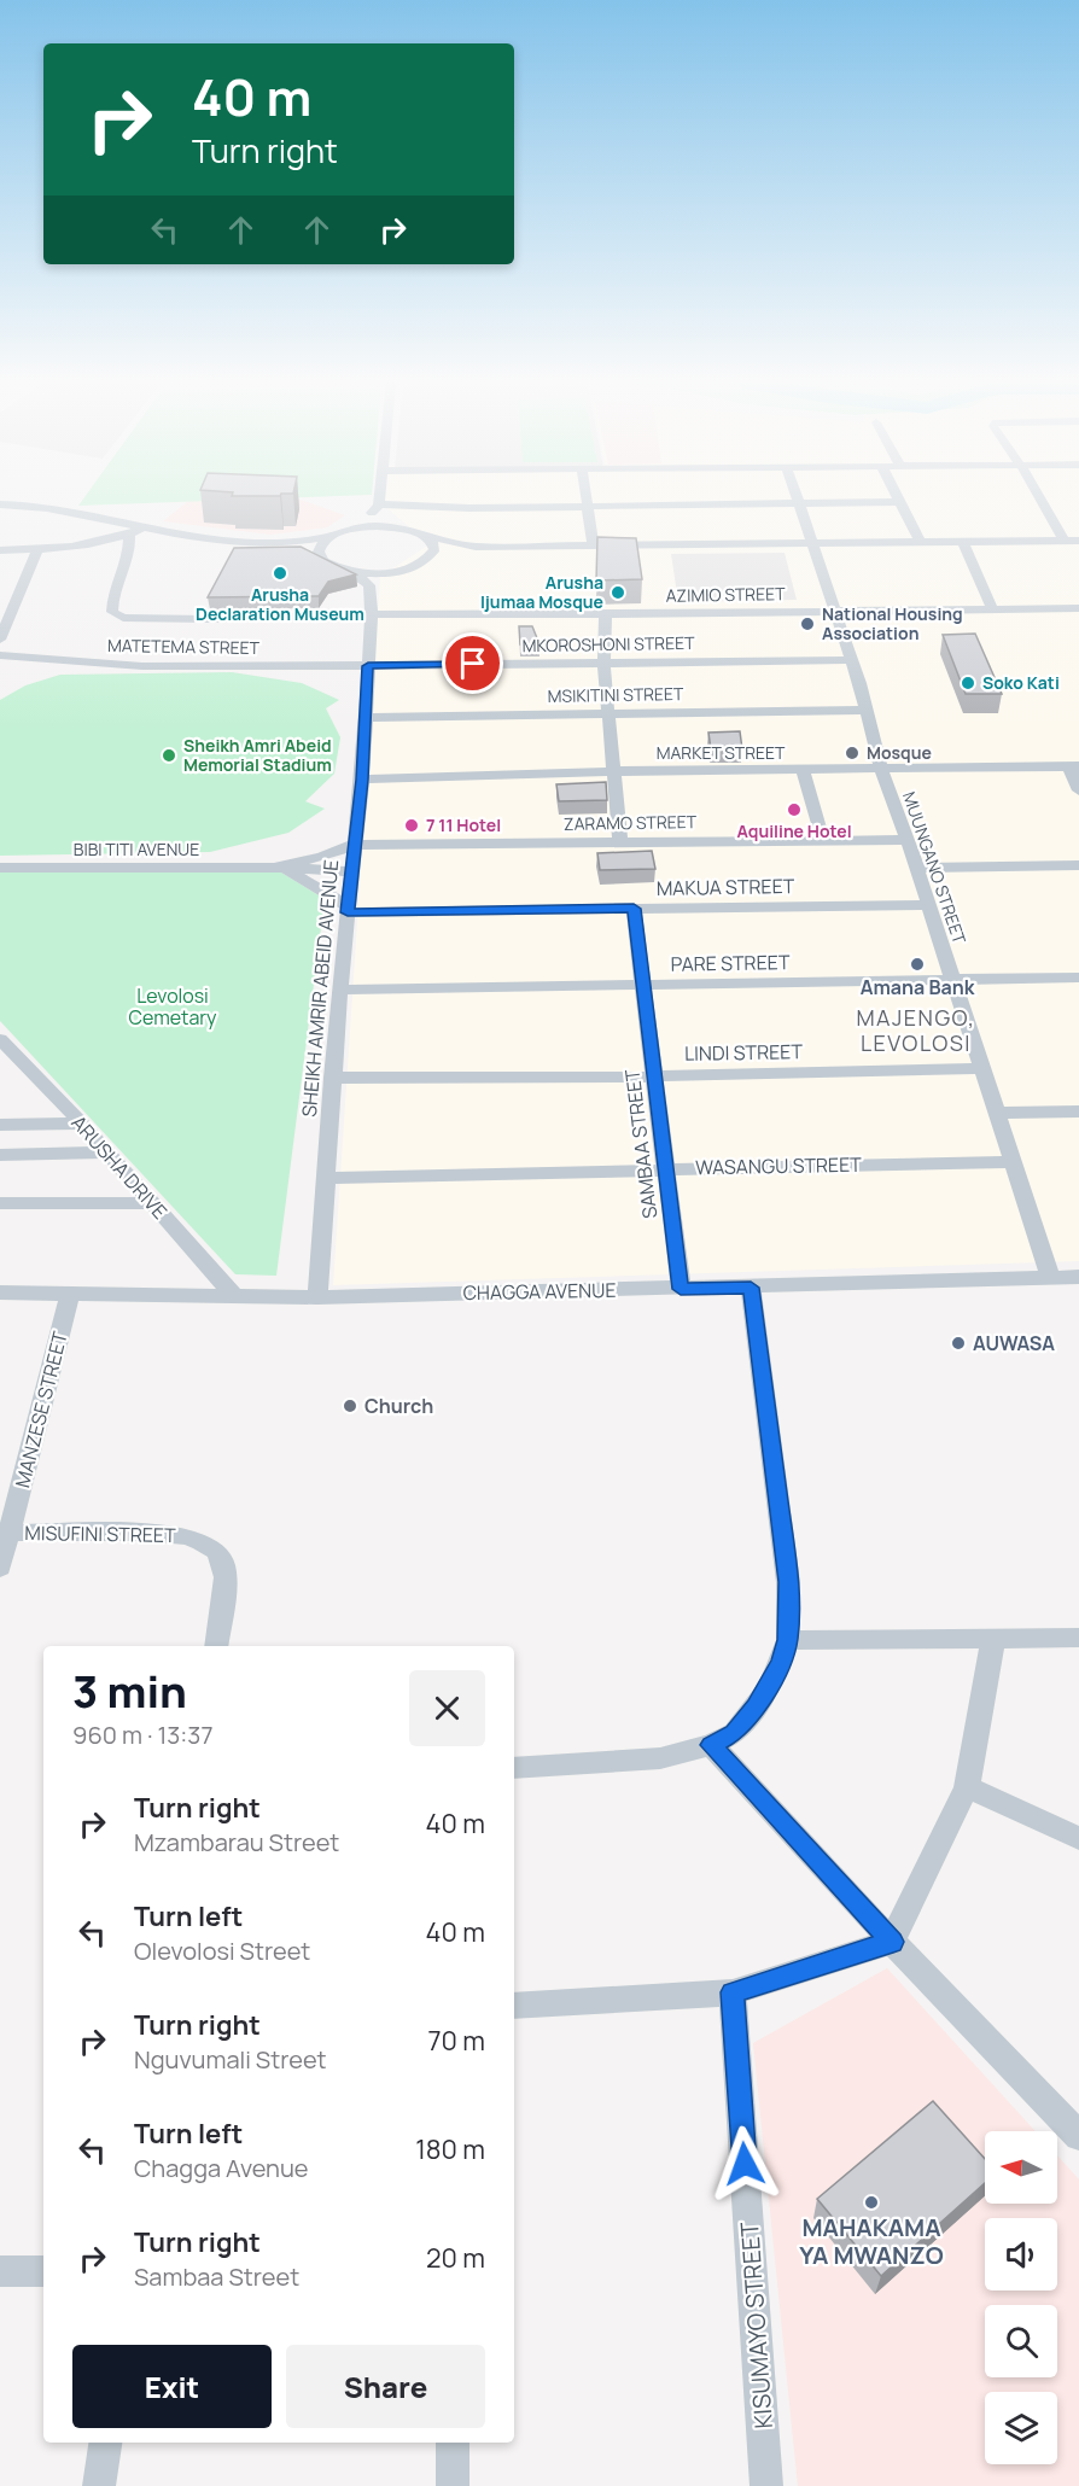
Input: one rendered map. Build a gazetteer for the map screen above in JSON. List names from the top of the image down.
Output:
{
  "streets": {
    "street": [
      "AZIMIO STREET",
      "MKOROSHONI STREET",
      "MATETEMA STREET",
      "MSIKITINI STREET",
      "MARKET STREET",
      "ZARAMO STREET",
      "BIBI TITI AVENUE",
      "MUUNGANO STREET",
      "MAKUA STREET",
      "PARE STREET",
      "SHEIKH AMRIR ABEID AVENUE",
      "LINDI STREET",
      "SAMBAA STREET",
      "WASANGU STREET",
      "ARUSHA DRIVE",
      "CHAGGA AVENUE",
      "MANZESE STREET",
      "MISUFINI STREET",
      "KISUMAYO STREET"
    ]
  },
  "crossings": [
    ["AZIMIO STREET", "MUUNGANO STREET"],
    ["AZIMIO STREET", "SHEIKH AMRIR ABEID AVENUE"],
    ["MKOROSHONI STREET", "MATETEMA STREET"],
    ["MKOROSHONI STREET", "MUUNGANO STREET"],
    ["MKOROSHONI STREET", "SHEIKH AMRIR ABEID AVENUE"],
    ["MATETEMA STREET", "SHEIKH AMRIR ABEID AVENUE"],
    ["MSIKITINI STREET", "MUUNGANO STREET"],
    ["MSIKITINI STREET", "SHEIKH AMRIR ABEID AVENUE"],
    ["MARKET STREET", "MUUNGANO STREET"],
    ["MARKET STREET", "SHEIKH AMRIR ABEID AVENUE"],
    ["ZARAMO STREET", "BIBI TITI AVENUE"],
    ["ZARAMO STREET", "MUUNGANO STREET"],
    ["ZARAMO STREET", "SHEIKH AMRIR ABEID AVENUE"],
    ["MUUNGANO STREET", "MAKUA STREET"],
    ["MUUNGANO STREET", "PARE STREET"],
    ["MUUNGANO STREET", "LINDI STREET"],
    ["MUUNGANO STREET", "WASANGU STREET"],
    ["MUUNGANO STREET", "CHAGGA AVENUE"],
    ["MAKUA STREET", "SHEIKH AMRIR ABEID AVENUE"],
    ["MAKUA STREET", "SAMBAA STREET"],
    ["PARE STREET", "SHEIKH AMRIR ABEID AVENUE"],
    ["PARE STREET", "SAMBAA STREET"],
    ["SHEIKH AMRIR ABEID AVENUE", "LINDI STREET"],
    ["SHEIKH AMRIR ABEID AVENUE", "WASANGU STREET"],
    ["SHEIKH AMRIR ABEID AVENUE", "CHAGGA AVENUE"],
    ["LINDI STREET", "SAMBAA STREET"],
    ["SAMBAA STREET", "WASANGU STREET"],
    ["SAMBAA STREET", "CHAGGA AVENUE"],
    ["ARUSHA DRIVE", "CHAGGA AVENUE"],
    ["CHAGGA AVENUE", "MANZESE STREET"],
    ["MANZESE STREET", "MISUFINI STREET"]
  ],
  "districts": ["MAJENGO, LEVOLOSI"],
  "parks": ["Levolosi Cemetary"],
  "places": [
    "Arusha Declaration Museum",
    "Arusha Ijumaa Mosque",
    "National Housing Association",
    "Soko Kati",
    "Mosque",
    "Sheikh Amri Abeid Memorial Stadium",
    "Aquiline Hotel",
    "7 11 Hotel",
    "Amana Bank",
    "AUWASA",
    "Church",
    "MAHAKAMA YA MWANZO"
  ],
  "north": "left",
  "page": {
    "turn": ["40 m", "Turn right"],
    "heading": ["3 min", "960 m · 13:37"],
    "list": [
      {
        "name": "Turn right",
        "note": "Mzambarau Street",
        "value": "40 m"
      },
      {
        "name": "Turn left",
        "note": "Olevolosi Street",
        "value": "40 m"
      },
      {
        "name": "Turn right",
        "note": "Nguvumali Street",
        "value": "70 m"
      },
      {
        "name": "Turn left",
        "note": "Chagga Avenue",
        "value": "180 m"
      },
      {
        "name": "Turn right",
        "note": "Sambaa Street",
        "value": "20 m"
      }
    ],
    "buttons": ["Exit", "Share"]
  }
}
